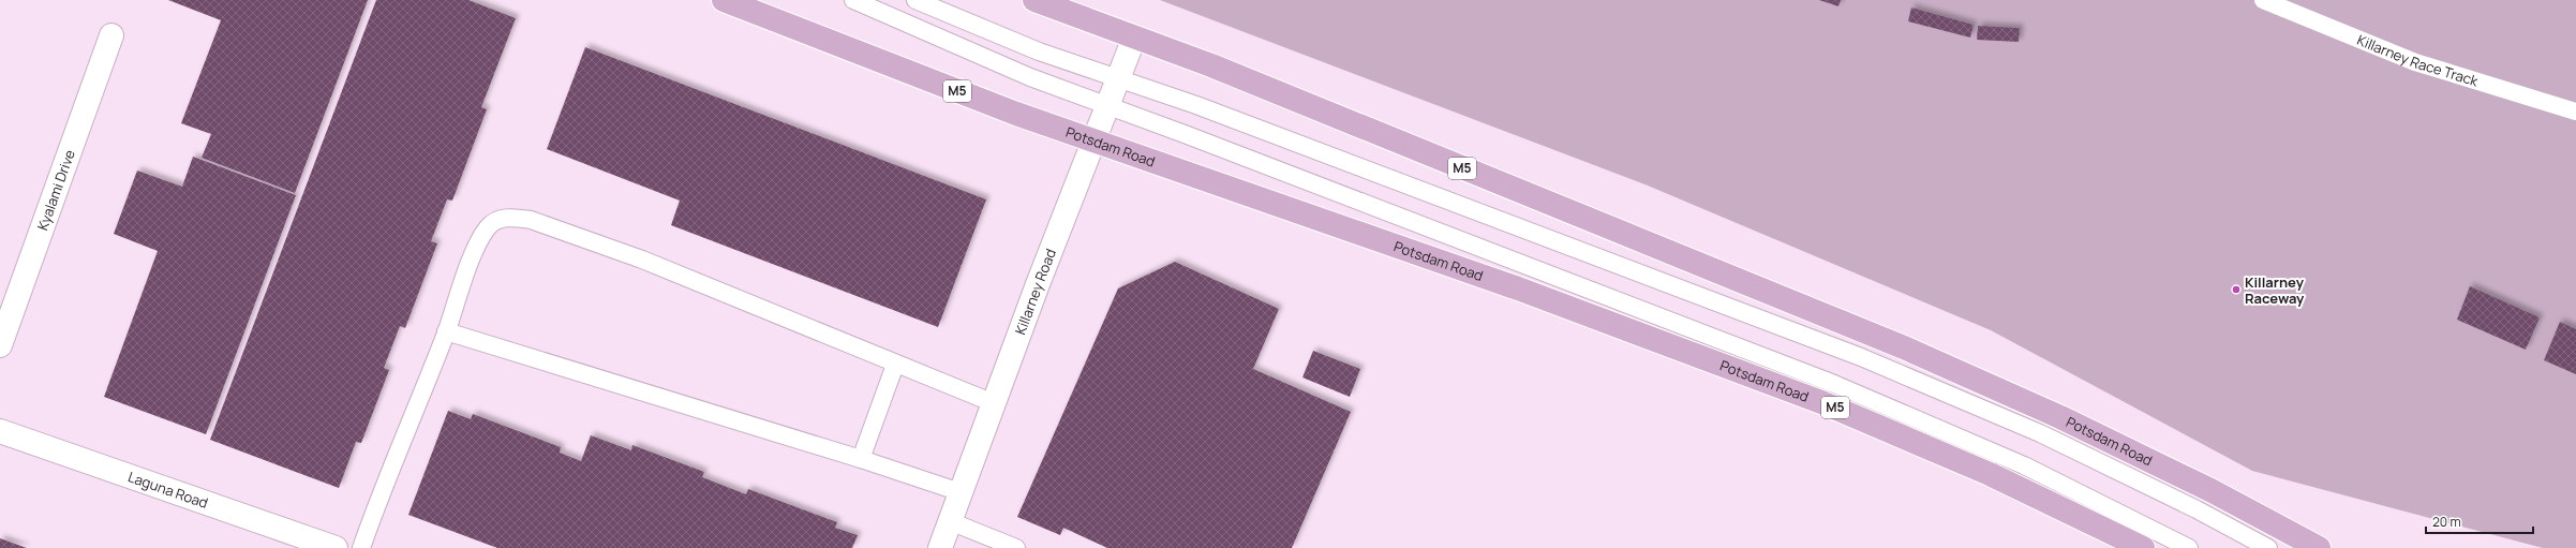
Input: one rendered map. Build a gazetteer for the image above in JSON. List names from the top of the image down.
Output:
{
  "streets": {
    "main road": ["M5", "Potsdam Road"],
    "street": ["Kyalami Drive", "Killarney Road", "Laguna Road"],
    "lane": ["Killarney Race Track"]
  },
  "crossings": [
    ["Potsdam Road", "Killarney Road"]
  ],
  "places": ["Killarney Raceway"],
  "scale_bar": "20 m"
}
